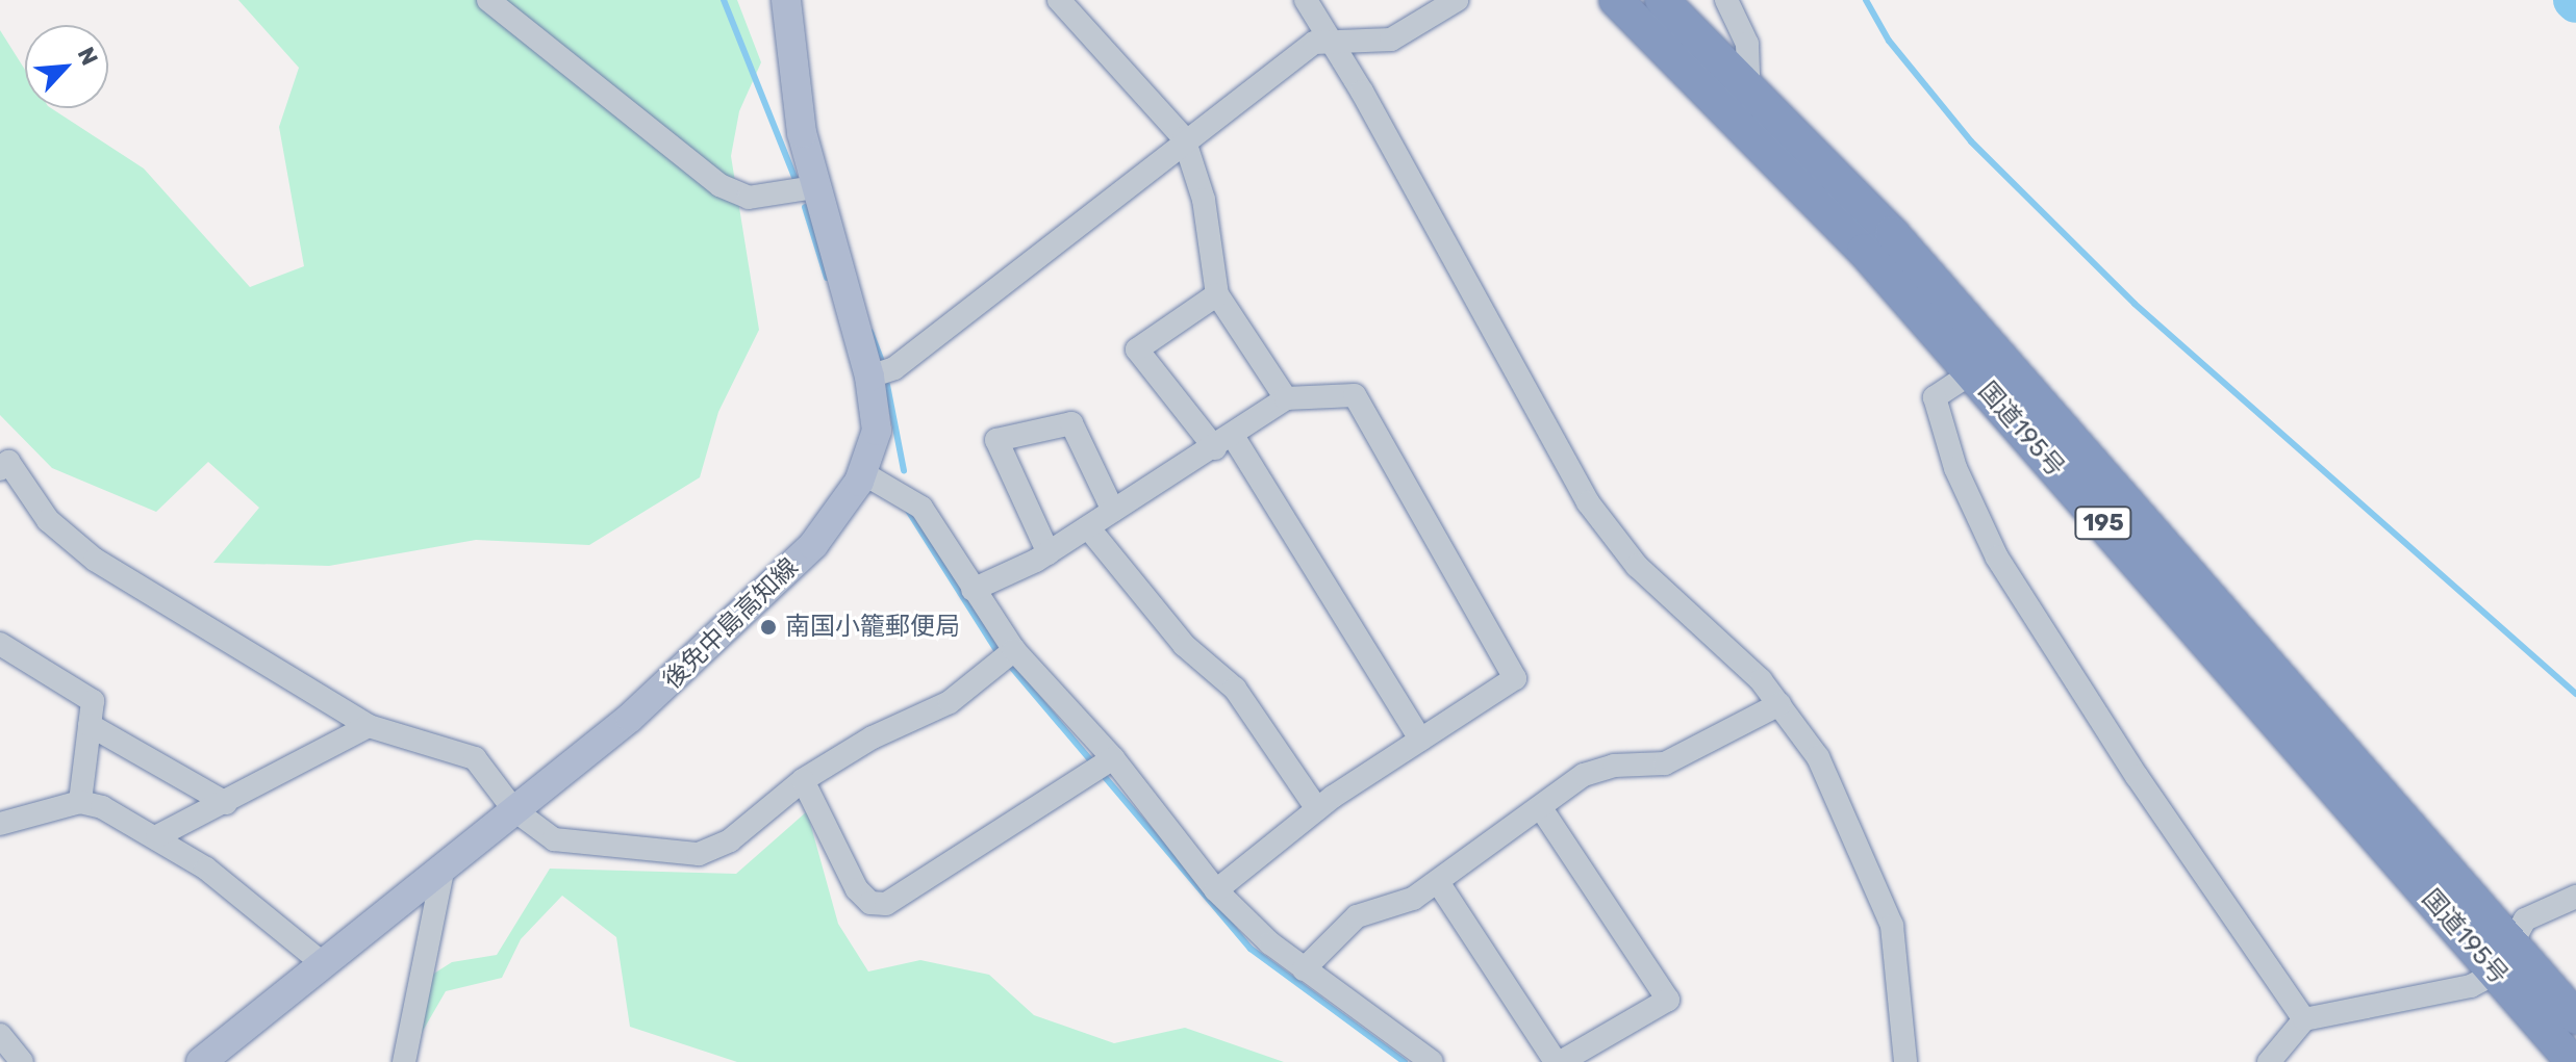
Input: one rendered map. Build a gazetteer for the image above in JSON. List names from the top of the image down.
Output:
{
  "streets": {
    "highway": ["国道195号", "195"],
    "main road": ["後免中島高知線"]
  },
  "places": ["南国小籠郵便局"],
  "north": "top right"
}
